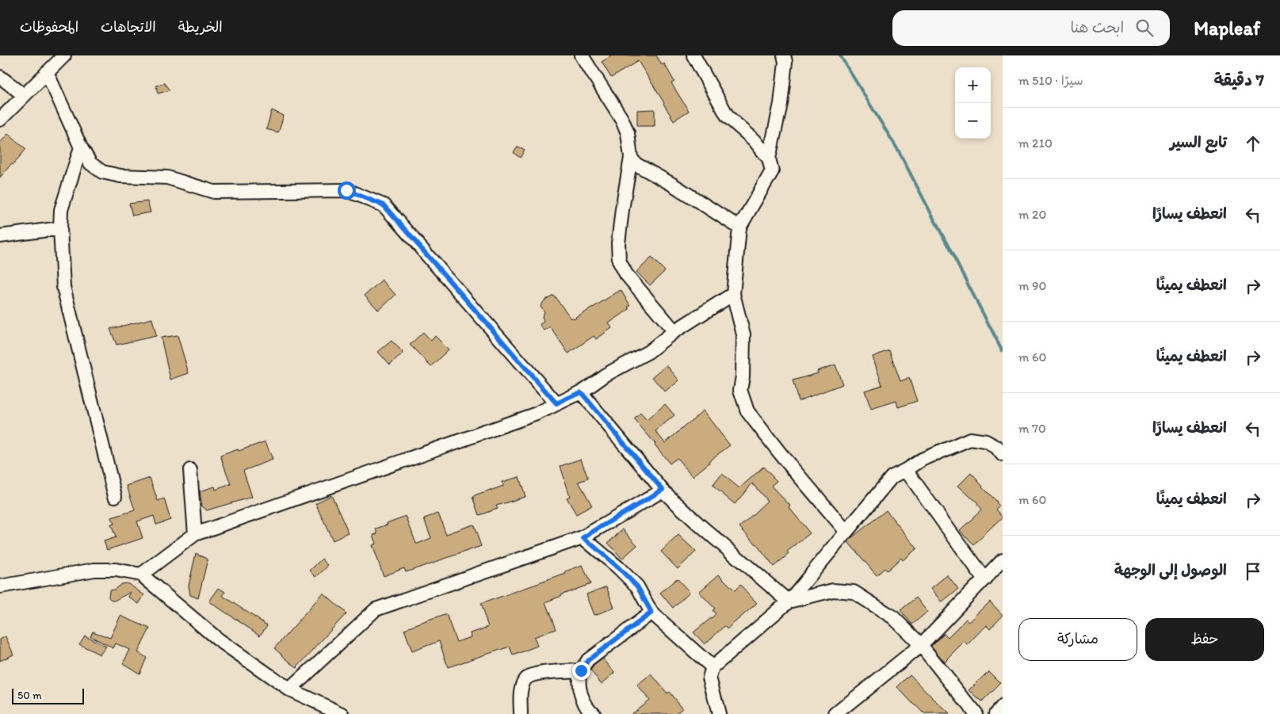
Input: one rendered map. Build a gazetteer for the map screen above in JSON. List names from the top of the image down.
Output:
{
  "scale_bar": "50 m",
  "page": {
    "header": "Mapleaf",
    "search": "ابحث هنا",
    "nav": ["الخريطة", "الاتجاهات", "المحفوظات"],
    "heading": ["7 دقيقة", "سيرًا · 510 m"],
    "map_buttons": ["+", "−"],
    "list": [
      ["تابع السير", "210 m"],
      ["انعطف يسارًا", "20 m"],
      ["انعطف يمينًا", "90 m"],
      ["انعطف يمينًا", "60 m"],
      ["انعطف يسارًا", "70 m"],
      ["انعطف يمينًا", "60 m"],
      "الوصول إلى الوجهة"
    ],
    "buttons": ["حفظ", "مشاركة"],
    "scale": "50 m"
  }
}
